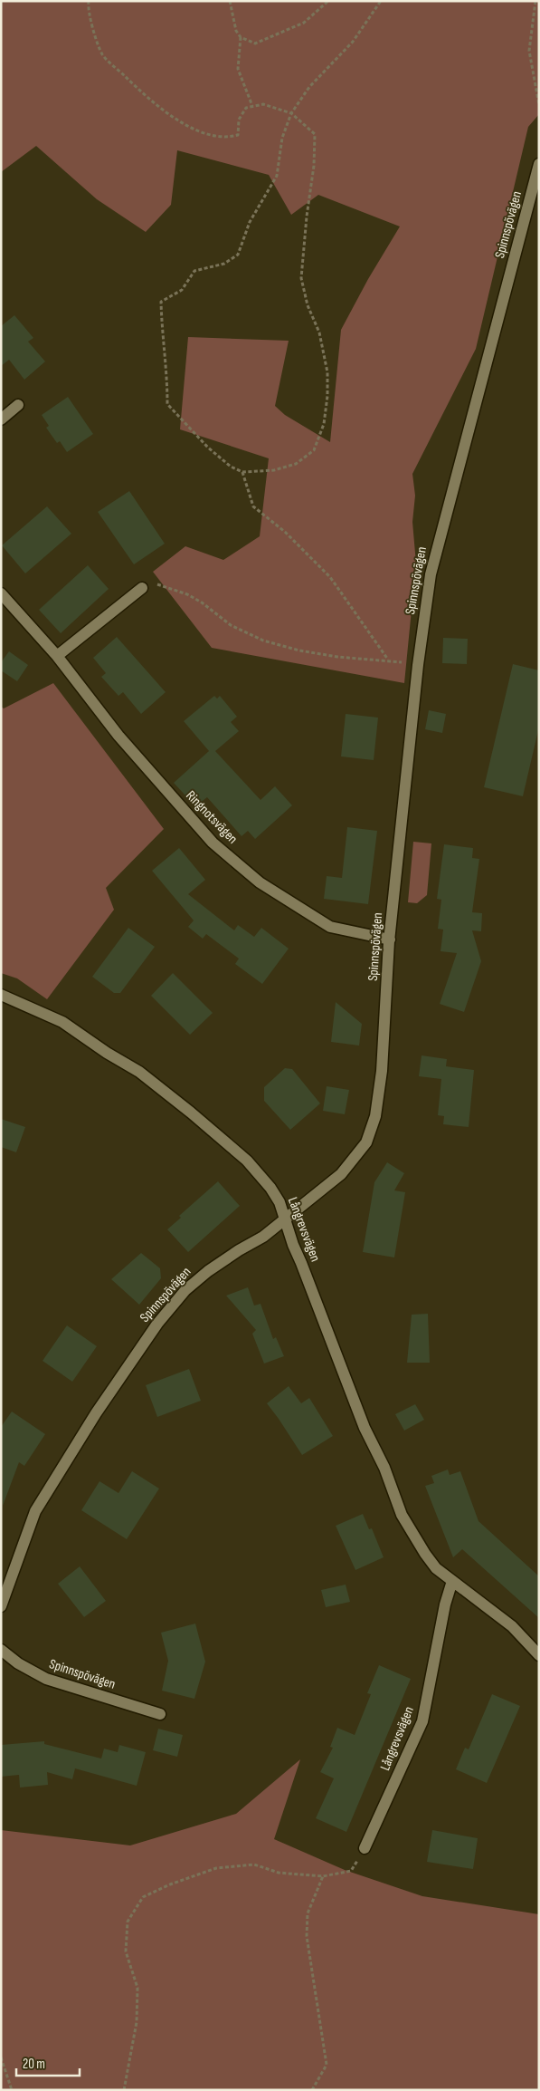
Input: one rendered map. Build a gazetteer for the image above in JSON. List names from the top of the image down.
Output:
{
  "streets": {
    "street": ["Spinnspövägen", "Ringnotsvägen", "Långrevsvägen"]
  },
  "crossings": [
    ["Spinnspövägen", "Ringnotsvägen"],
    ["Spinnspövägen", "Långrevsvägen"]
  ],
  "scale_bar": "20 m"
}
